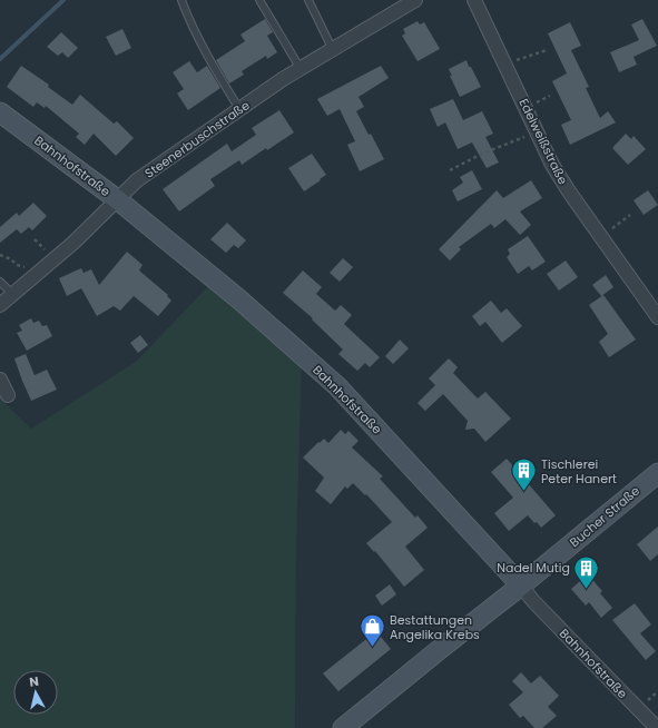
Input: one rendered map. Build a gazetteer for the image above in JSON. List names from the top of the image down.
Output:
{
  "streets": {
    "street": [
      "Steenerbuschstraße",
      "Edelweißstraße",
      "Bahnhofstraße",
      "Bucher Straße"
    ]
  },
  "crossings": [
    ["Steenerbuschstraße", "Bahnhofstraße"],
    ["Bahnhofstraße", "Bucher Straße"]
  ],
  "places": {
    "building": ["Tischlerei Peter Hanert", "Nadel Mutig"],
    "shop": ["Bestattungen Angelika Krebs"]
  },
  "north": "top"
}
